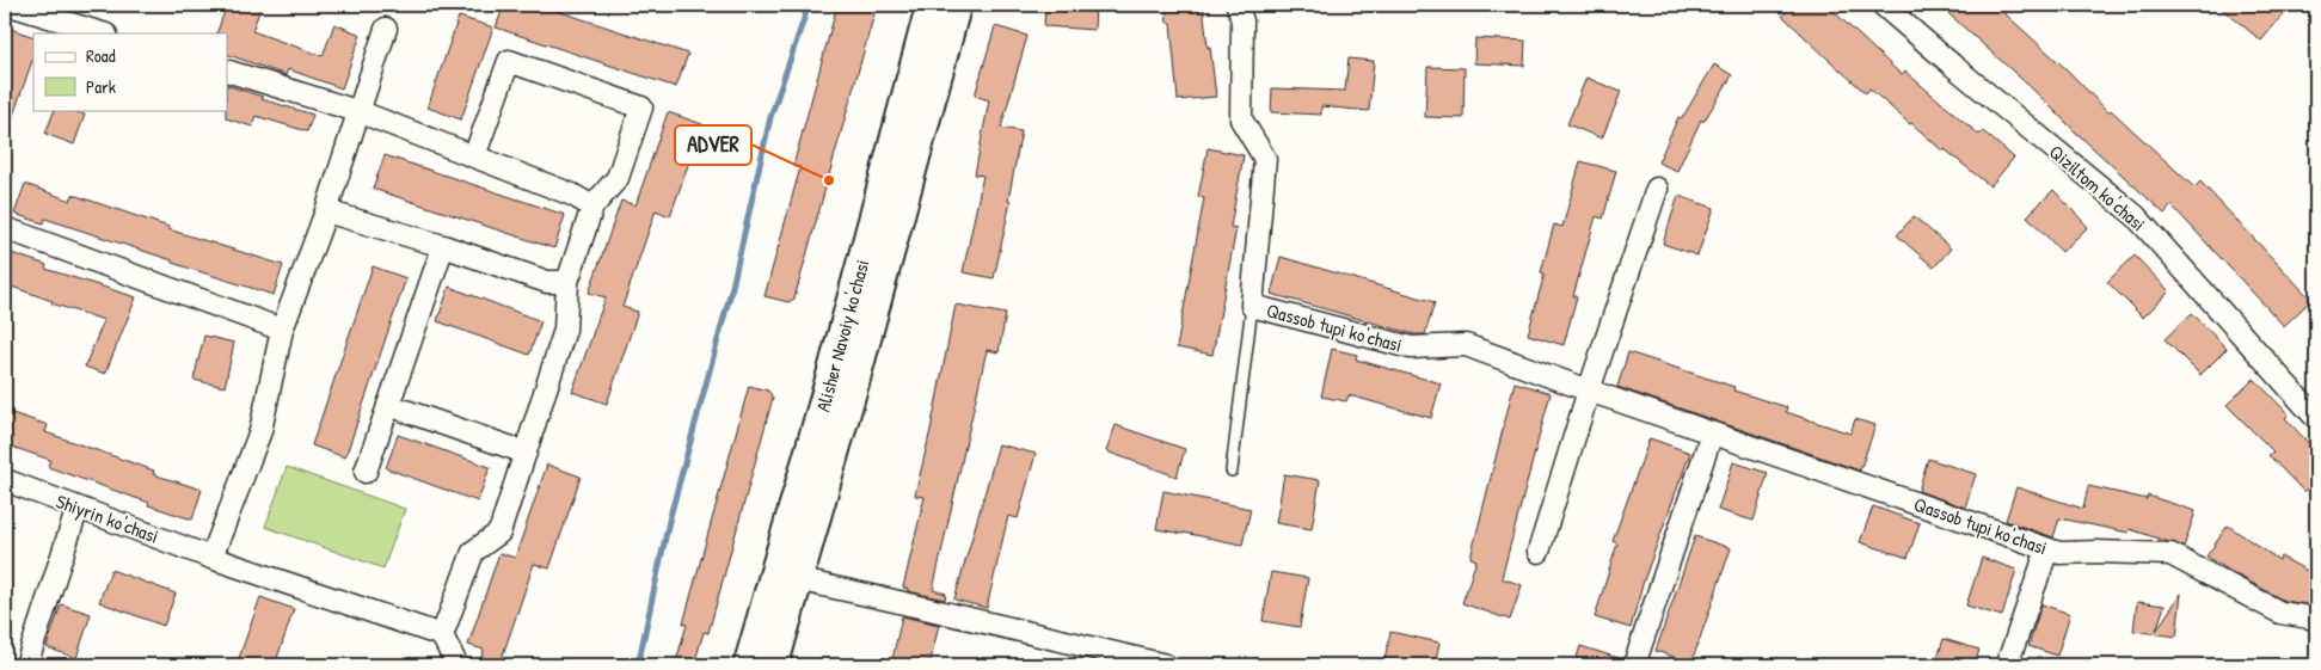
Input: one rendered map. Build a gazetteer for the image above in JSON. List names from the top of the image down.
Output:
{
  "streets": {
    "main road": ["Alisher Navoiy ko'chasi"],
    "street": ["Qiziltom ko'chasi", "Qassob tupi ko'chasi", "Shiyrin ko'chasi"]
  },
  "places": ["ADVER"],
  "legend": ["Road", "Park"]
}
